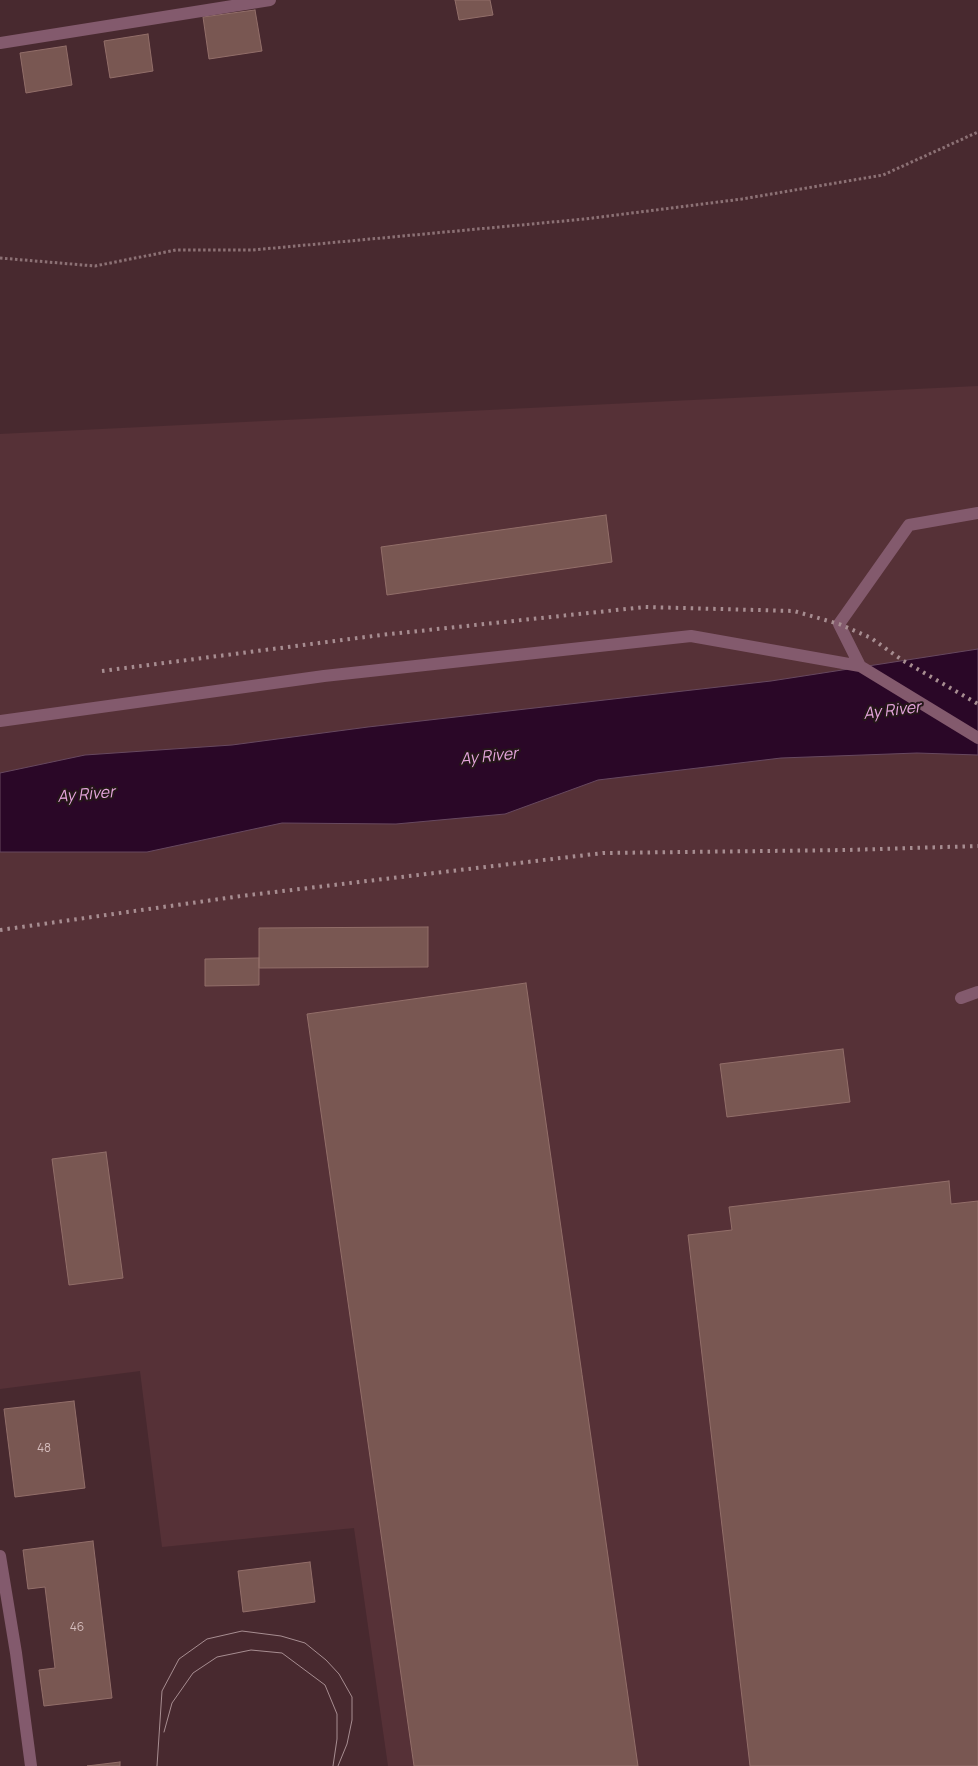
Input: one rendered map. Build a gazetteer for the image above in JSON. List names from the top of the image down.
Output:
{
  "water": ["Ay River"],
  "house_numbers": ["48", "46"]
}
